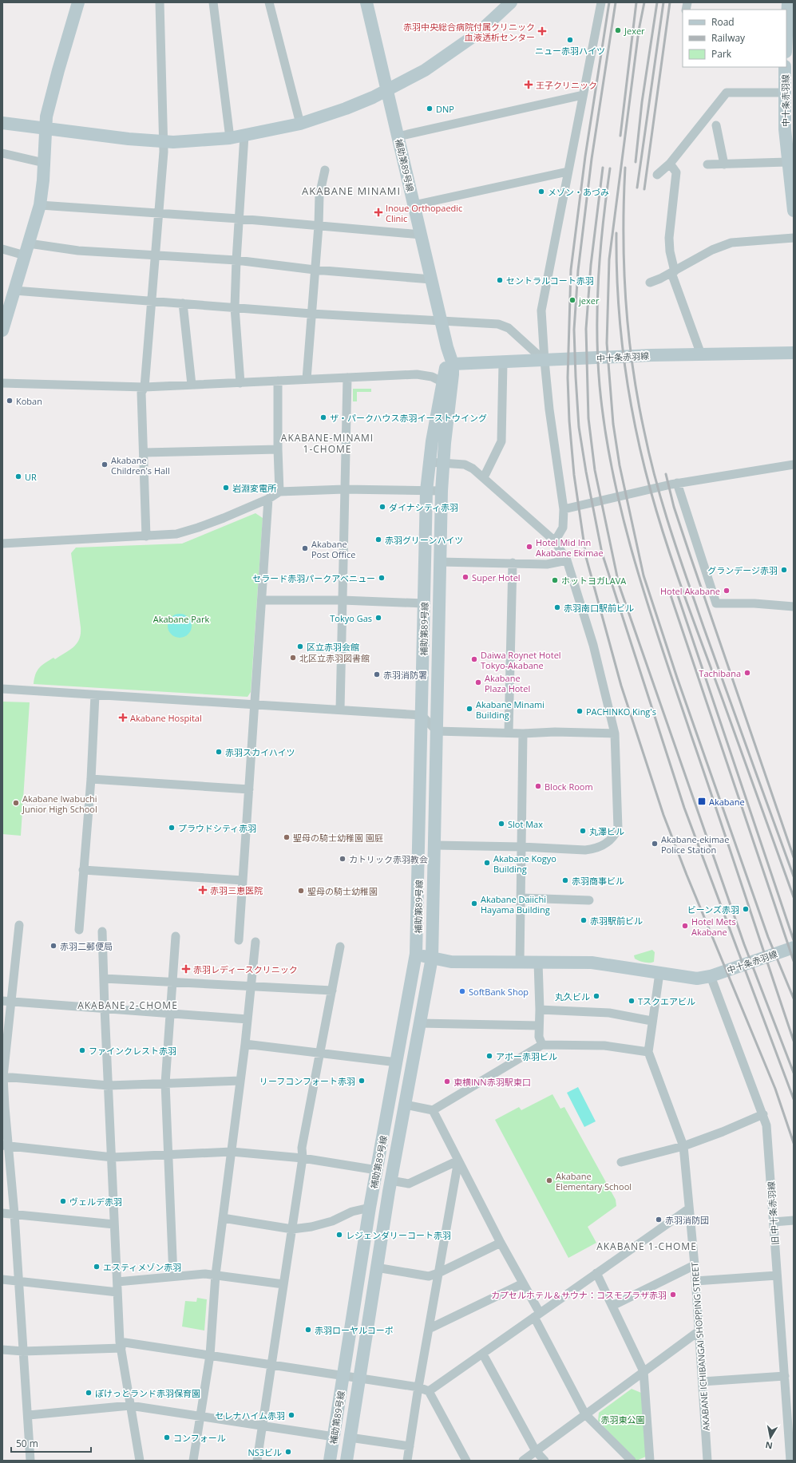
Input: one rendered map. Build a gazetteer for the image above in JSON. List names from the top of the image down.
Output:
{
  "streets": {
    "street": [
      "中十条赤羽線",
      "補助第89号線",
      "旧 中十条赤羽線",
      "AKABANE ICHIBANGAI SHOPPING STREET"
    ]
  },
  "crossings": [
    ["中十条赤羽線", "補助第89号線"],
    ["中十条赤羽線", "旧 中十条赤羽線"],
    ["中十条赤羽線", "AKABANE ICHIBANGAI SHOPPING STREET"]
  ],
  "districts": [
    "AKABANE MINAMI",
    "AKABANE-MINAMI 1-CHOME",
    "AKABANE 2-CHOME",
    "AKABANE 1-CHOME"
  ],
  "parks": ["Akabane Park", "赤羽東公園"],
  "places": {
    "other": [
      "Jexer",
      "ニュー赤羽ハイツ",
      "DNP",
      "メゾン・あづみ",
      "セントラルコート赤羽",
      "jexer",
      "Koban",
      "ザ・パークハウス赤羽イーストウイング",
      "Akabane Children's Hall",
      "UR",
      "岩淵変電所",
      "ダイナシティ赤羽",
      "赤羽グリーンハイツ",
      "Hotel Mid Inn Akabane Ekimae",
      "Akabane Post Office",
      "グランデージ赤羽",
      "Super Hotel",
      "セラード赤羽パークアベニュー",
      "ホットヨガLAVA",
      "Hotel Akabane",
      "赤羽南口駅前ビル",
      "Tokyo Gas",
      "区立赤羽会館",
      "北区立赤羽図書館",
      "Daiwa Roynet Hotel Tokyo-Akabane",
      "Tachibana",
      "赤羽消防署",
      "Akabane Plaza Hotel",
      "Akabane Minami Building",
      "PACHINKO King's",
      "赤羽スカイハイツ",
      "Block Room",
      "Akabane Iwabuchi Junior High School",
      "Slot Max",
      "プラウドシティ赤羽",
      "丸澤ビル",
      "聖母の騎士幼稚園 園庭",
      "Akabane-ekimae Police Station",
      "カトリック赤羽教会",
      "Akabane Kogyo Building",
      "赤羽商事ビル",
      "聖母の騎士幼稚園",
      "Akabane Daiichi Hayama Building",
      "ビーンズ赤羽",
      "赤羽駅前ビル",
      "Hotel Mets Akabane",
      "赤羽二郵便局",
      "SoftBank Shop",
      "丸久ビル",
      "Tスクエアビル",
      "ファインクレスト赤羽",
      "アポー赤羽ビル",
      "リーフコンフォート赤羽",
      "東横INN赤羽駅東口",
      "Akabane Elementary School",
      "ヴェルデ赤羽",
      "赤羽消防団",
      "レジェンダリーコート赤羽",
      "エスティメゾン赤羽",
      "カプセルホテル＆サウナ：コスモプラザ赤羽",
      "赤羽ローヤルコーポ",
      "ぽけっとランド赤羽保育園",
      "セレナハイム赤羽",
      "コンフォール",
      "NS3ビル"
    ],
    "health": [
      "赤羽中央総合病院付属クリニック 血液透析センター",
      "王子クリニック",
      "Inoue Orthopaedic Clinic",
      "Akabane Hospital",
      "赤羽三恵医院",
      "赤羽レディースクリニック"
    ],
    "transit": ["Akabane"]
  },
  "legend": ["Road", "Railway", "Park"],
  "scale_bar": "50 m",
  "north": "bottom"
}
